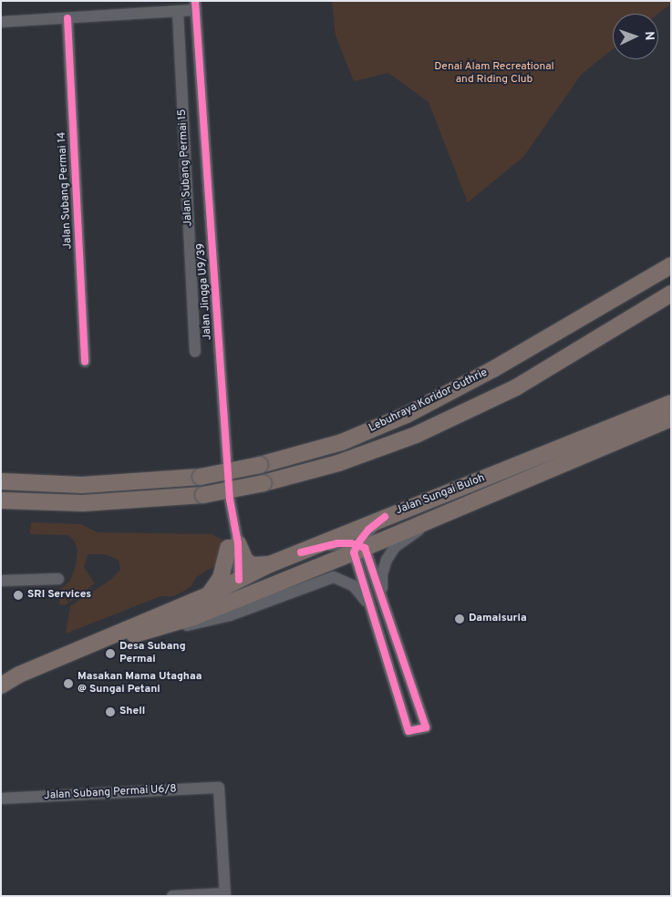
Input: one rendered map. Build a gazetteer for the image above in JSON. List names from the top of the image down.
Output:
{
  "streets": {
    "highway": ["Lebuhraya Koridor Guthrie", "Jalan Sungai Buloh"],
    "street": [
      "Jalan Subang Permai 15",
      "Jalan Subang Permai 14",
      "Jalan Jingga U9/39",
      "Jalan Subang Permai U6/8"
    ]
  },
  "crossings": [
    ["Jalan Jingga U9/39", "Jalan Sungai Buloh"]
  ],
  "parks": ["Denai Alam Recreational and Riding Club"],
  "places": [
    "SRI Services",
    "Damaisuria",
    "Desa Subang Permai",
    "Masakan Mama Utaghaa @ Sungai Petani",
    "Shell"
  ],
  "north": "right"
}
